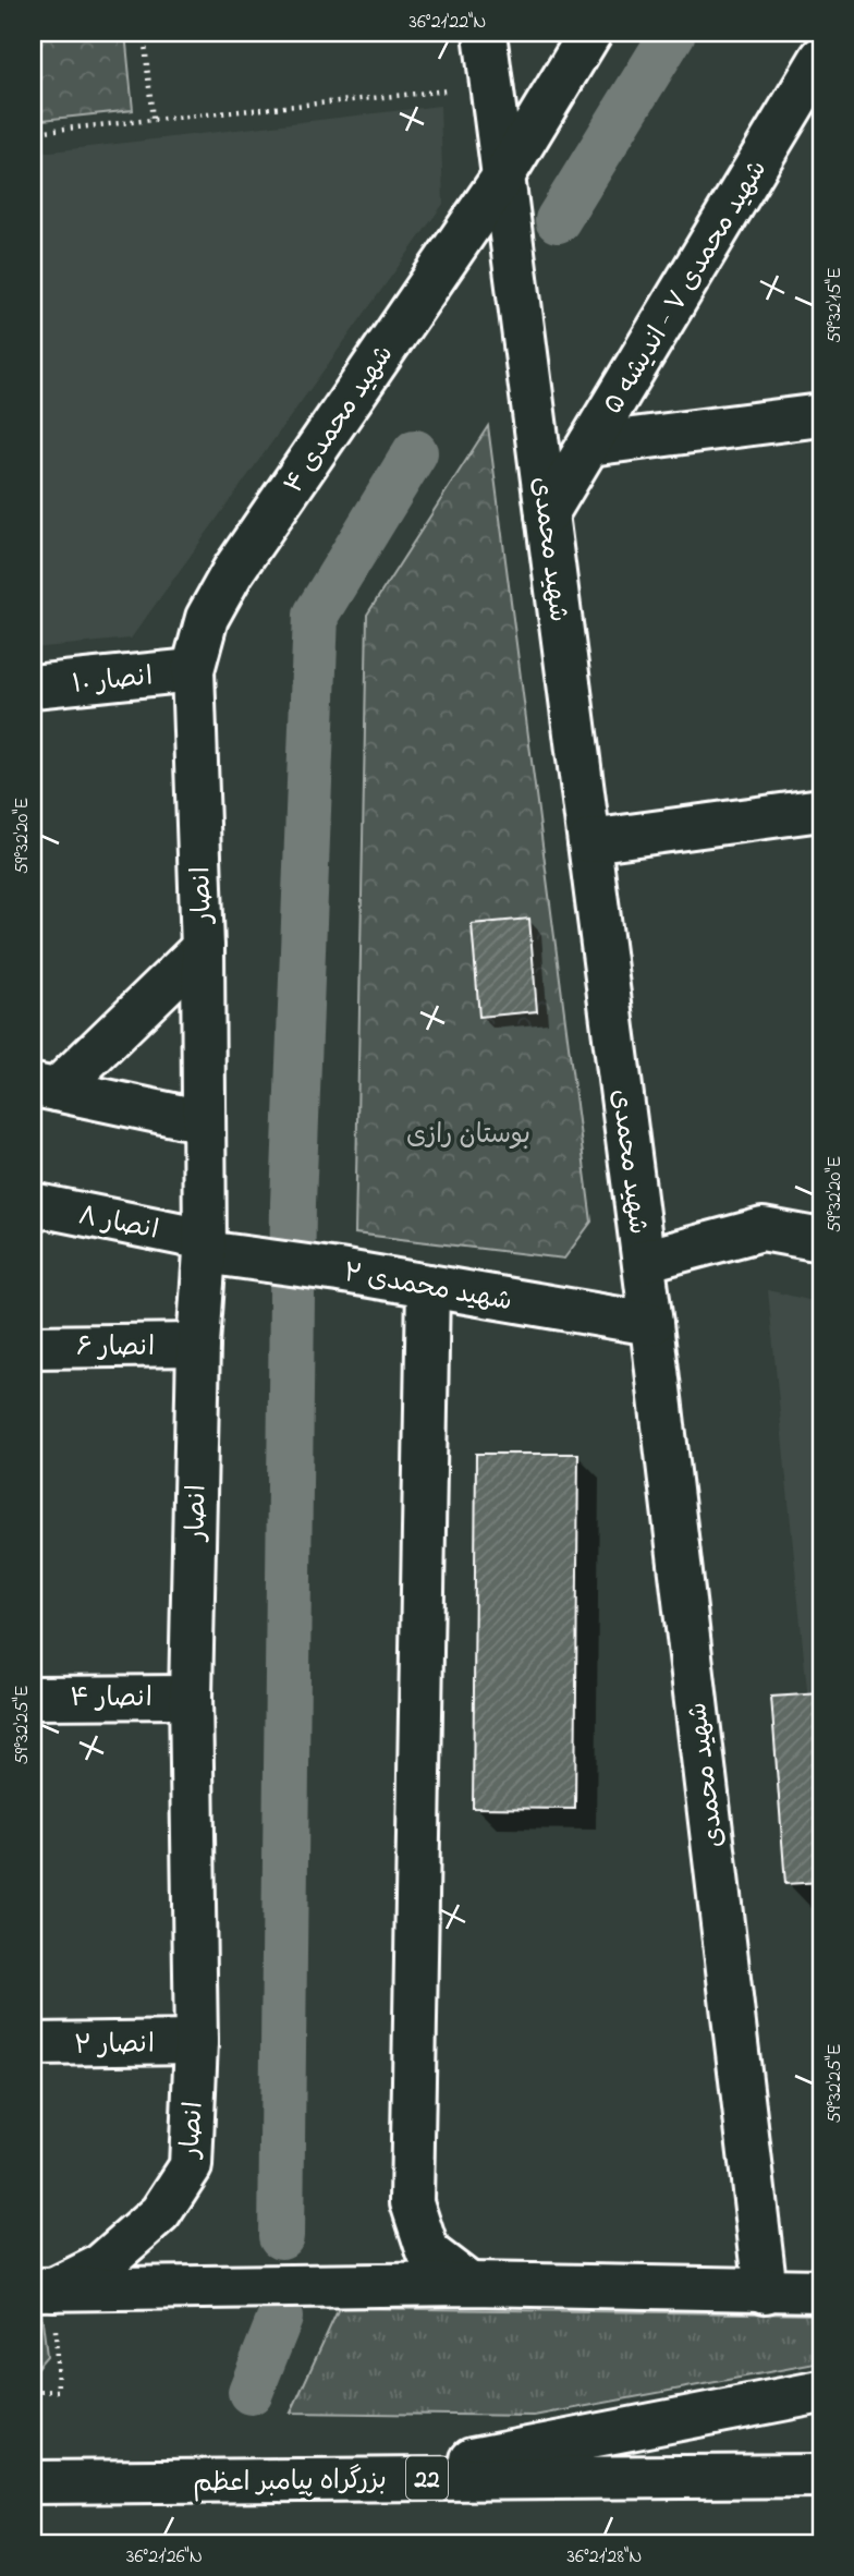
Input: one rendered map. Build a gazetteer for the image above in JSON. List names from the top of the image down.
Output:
{
  "streets": {
    "main road": [
      "شهید محمدی ۷ - اندیشه ۵",
      "شهید محمدی ۴",
      "شهید محمدی",
      "انصار ۱۰",
      "انصار",
      "انصار ۸",
      "شهید محمدی ۲",
      "انصار ۶",
      "انصار ۴",
      "انصار ۲",
      "22",
      "بزرگراه پیامبر اعظم"
    ]
  },
  "crossings": [
    ["شهید محمدی ۷ - اندیشه ۵", "شهید محمدی"],
    ["شهید محمدی ۴", "شهید محمدی"],
    ["شهید محمدی ۴", "انصار ۱۰"],
    ["شهید محمدی ۴", "انصار"],
    ["شهید محمدی", "شهید محمدی ۲"],
    ["انصار ۱۰", "انصار"],
    ["انصار", "انصار ۸"],
    ["انصار", "شهید محمدی ۲"],
    ["انصار", "انصار ۶"],
    ["انصار", "انصار ۴"],
    ["انصار", "انصار ۲"],
    ["انصار ۸", "شهید محمدی ۲"]
  ],
  "parks": ["بوستان رازی"],
  "coordinates": [
    "36°21'22\"N",
    "59°32'15\"E",
    "59°32'20\"E",
    "59°32'25\"E",
    "36°21'26\"N",
    "36°21'28\"N"
  ]
}
